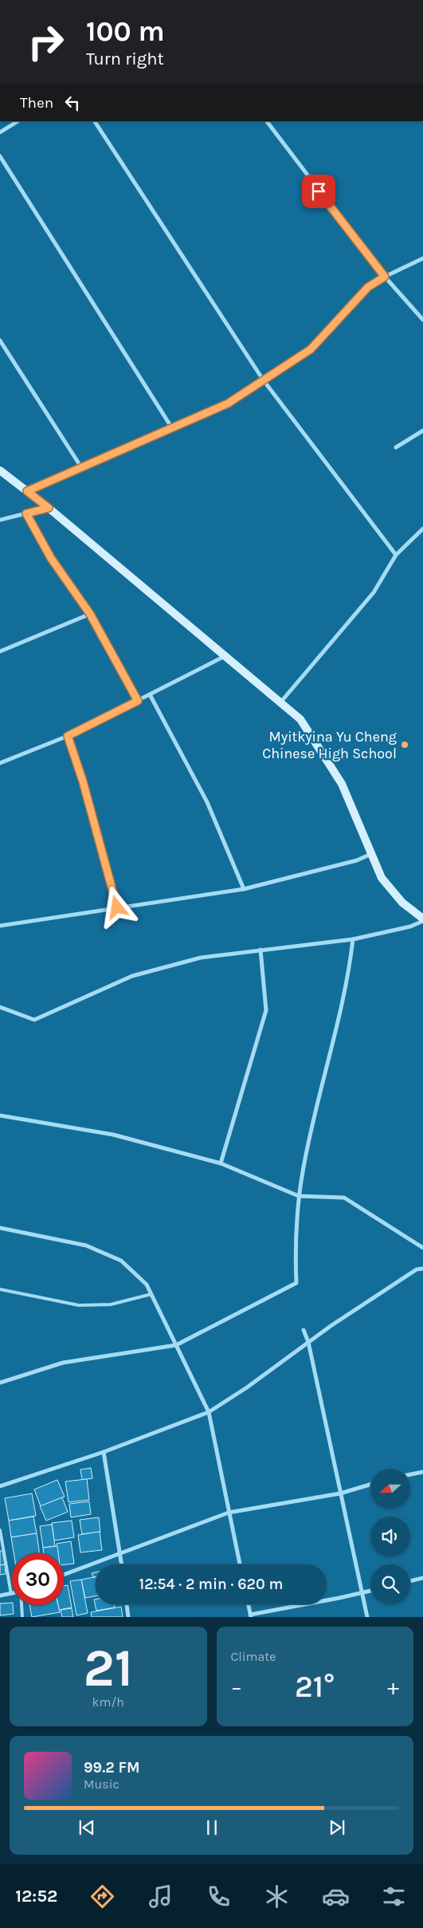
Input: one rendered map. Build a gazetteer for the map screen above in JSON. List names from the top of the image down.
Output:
{
  "places": ["Myitkyina Yu Cheng Chinese High School"],
  "north": "left",
  "page": {
    "turn": ["100 m", "Turn right"],
    "then": "Then",
    "limit": "30",
    "trip": "12:54 · 2 min · 620 m",
    "tile": [
      ["21", "km/h"],
      "Climate"
    ],
    "heat": ["−", "21°", "+"],
    "song": ["99.2 FM", "Music"],
    "tabs": "12:52"
  }
}
